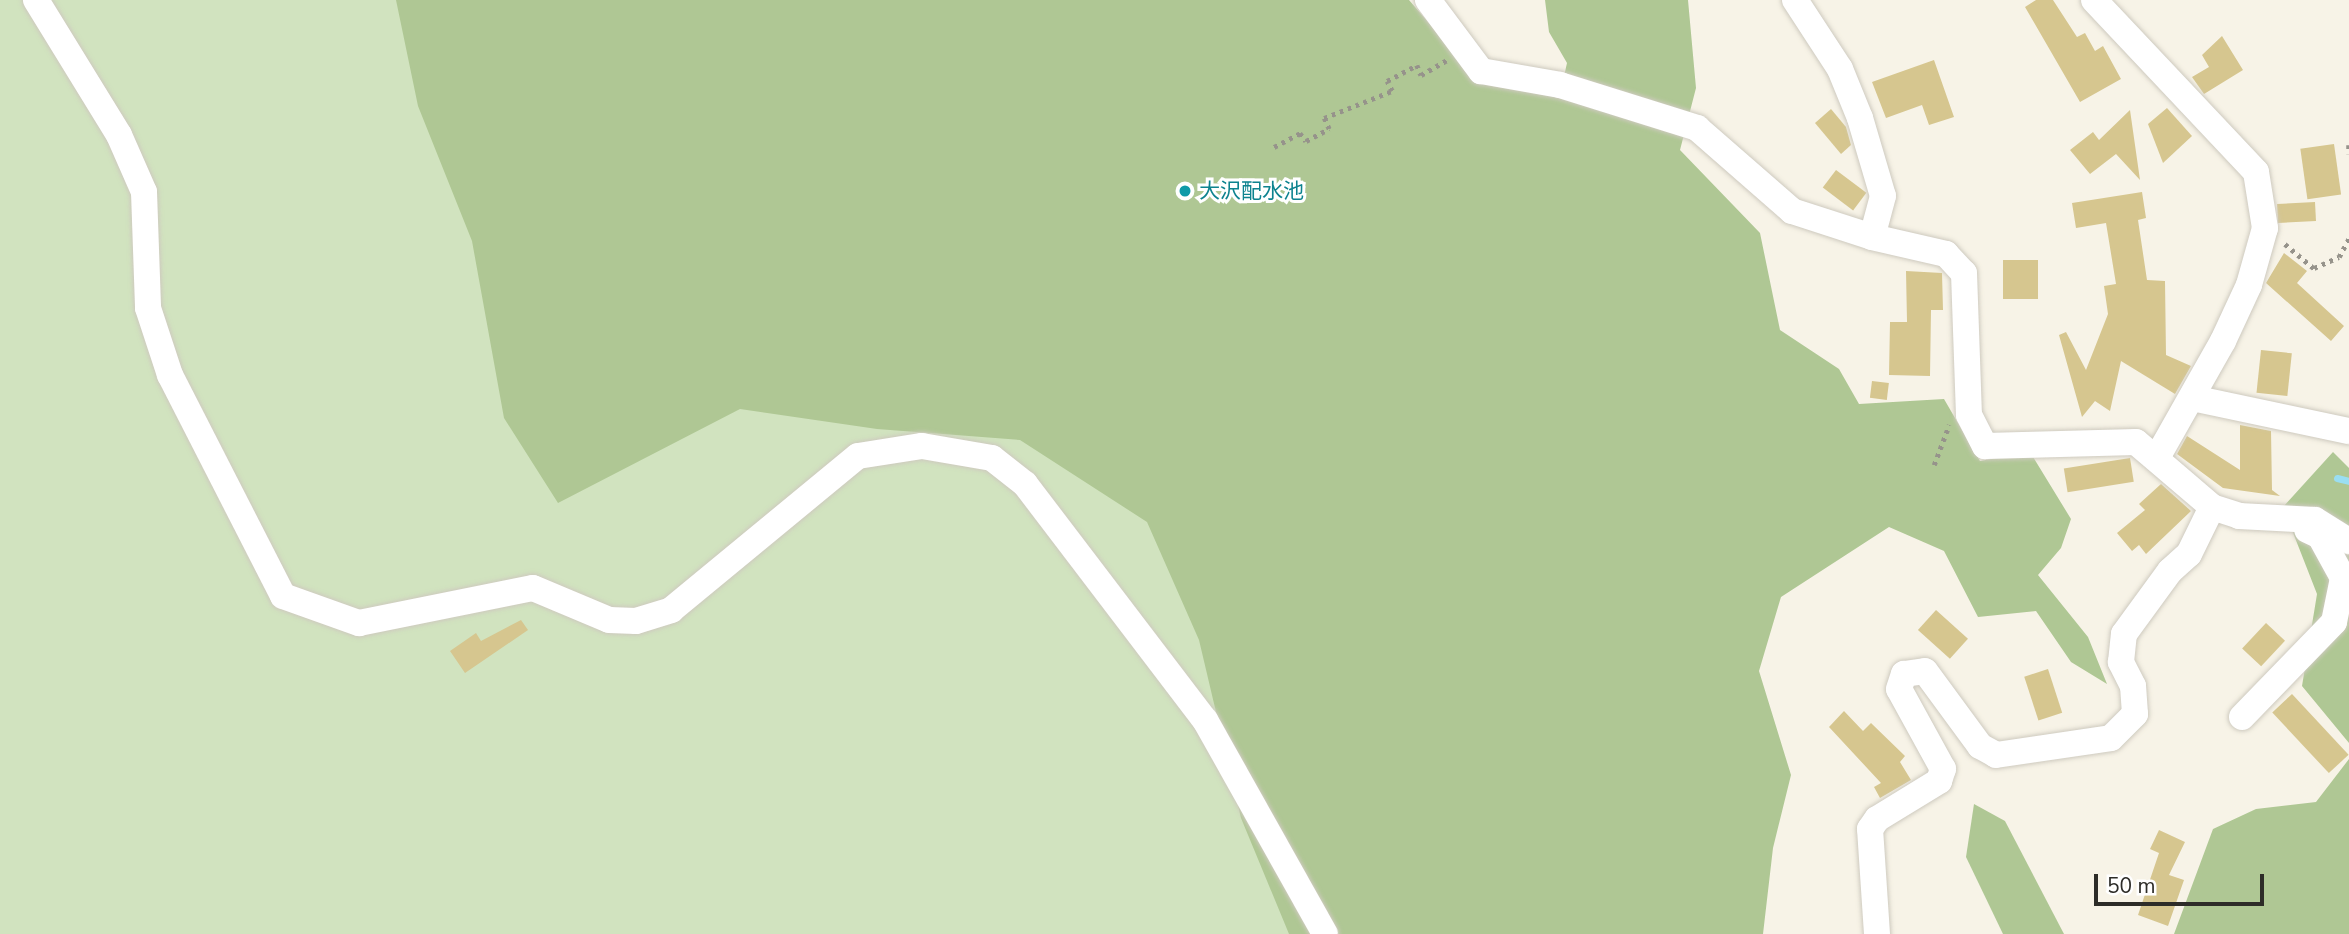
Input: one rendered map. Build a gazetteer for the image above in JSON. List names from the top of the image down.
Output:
{
  "places": ["大沢配水池"],
  "scale_bar": "50 m"
}
